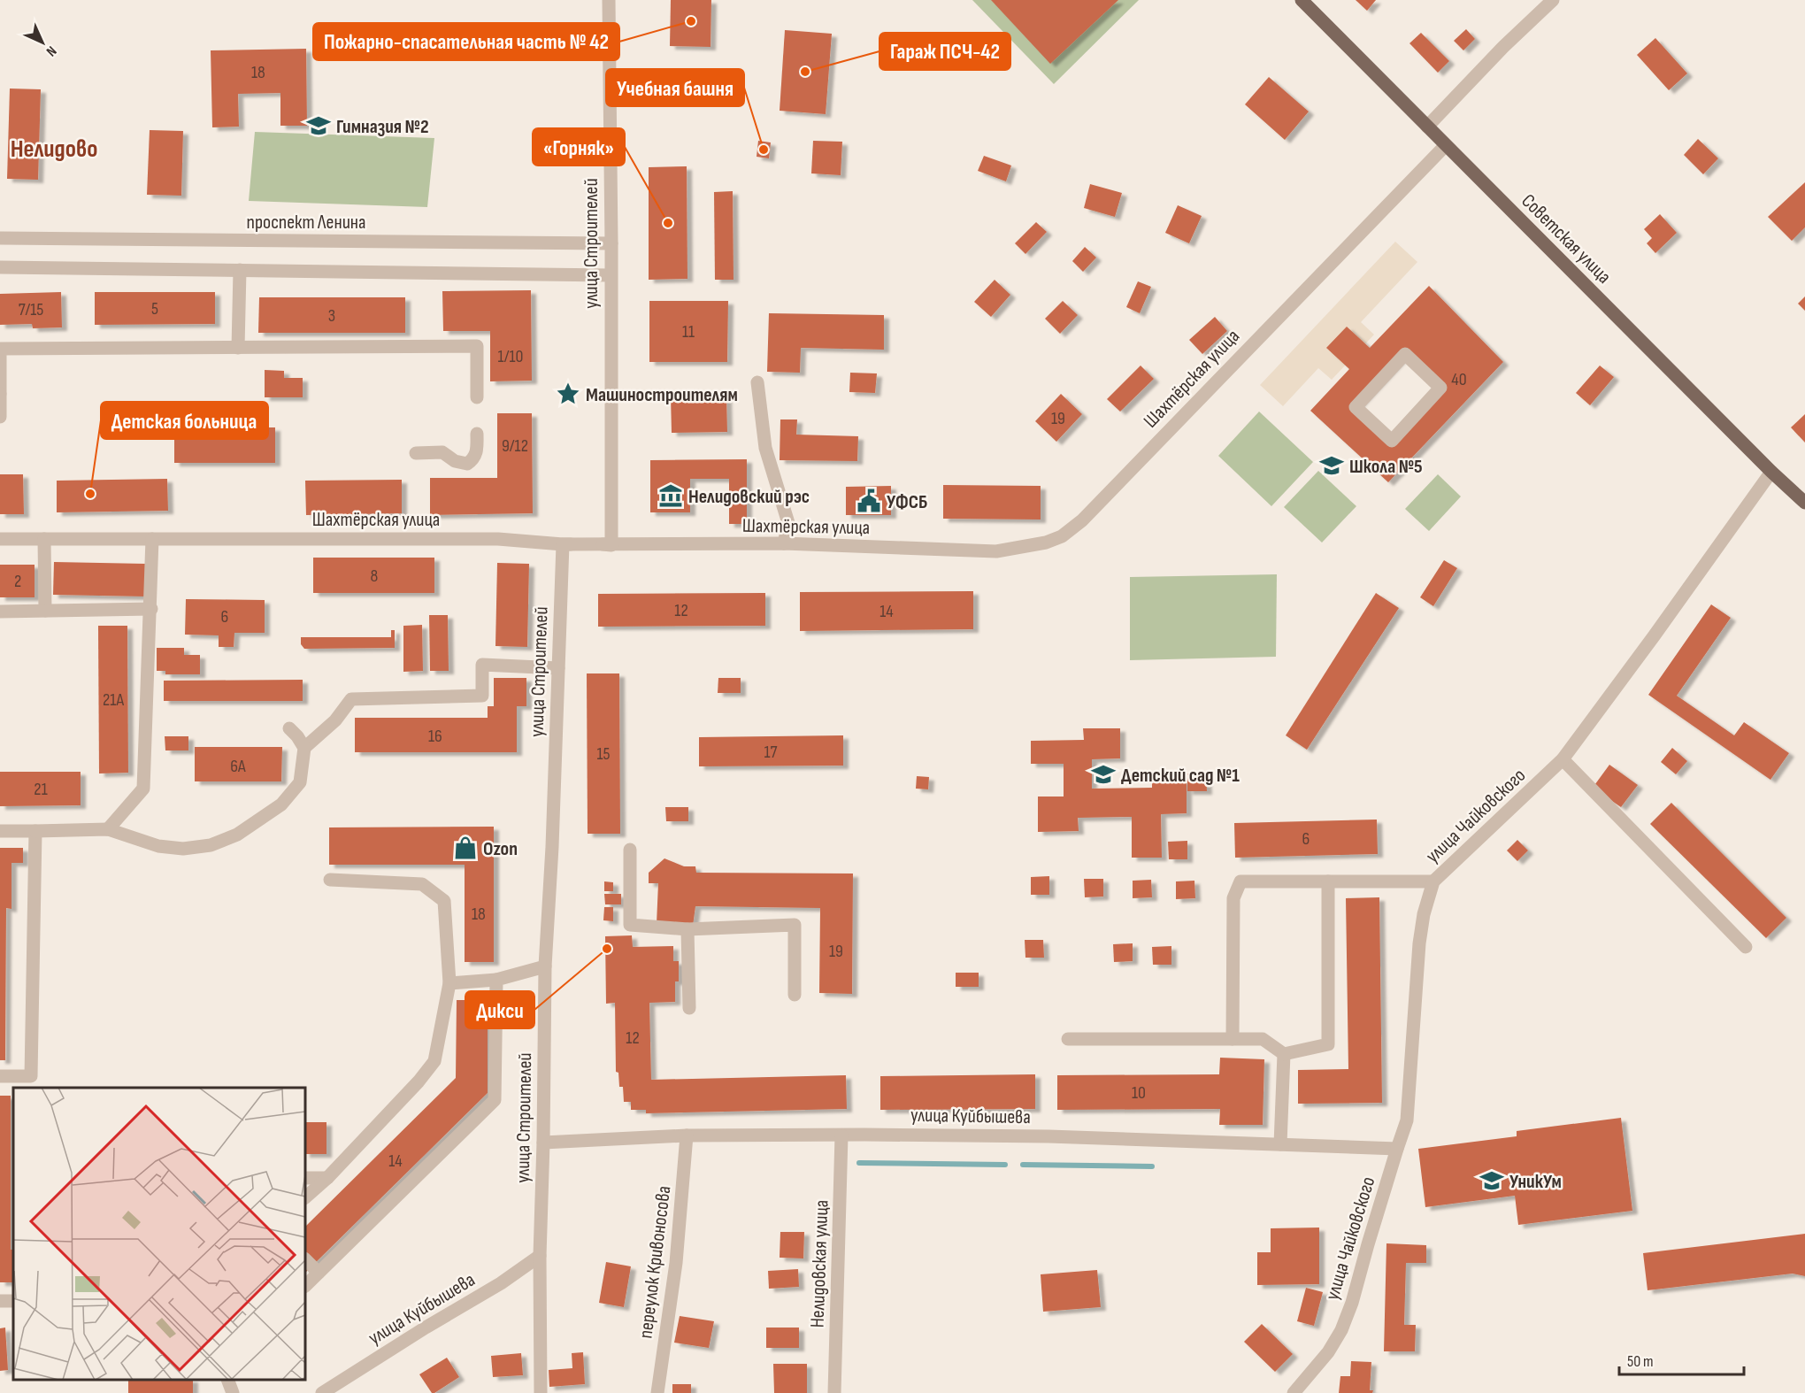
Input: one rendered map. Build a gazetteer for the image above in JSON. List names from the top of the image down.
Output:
{
  "streets": {
    "main road": ["Советская улица"],
    "street": [
      "проспект Ленина",
      "улица Строителей",
      "Шахтёрская улица",
      "улица Чайковского",
      "улица Куйбышева",
      "переулок Кривоносова",
      "Нелидовская улица"
    ]
  },
  "crossings": [
    ["проспект Ленина", "улица Строителей"],
    ["Советская улица", "Шахтёрская улица"],
    ["Советская улица", "улица Чайковского"],
    ["улица Строителей", "Шахтёрская улица"],
    ["улица Строителей", "улица Куйбышева"],
    ["улица Чайковского", "улица Куйбышева"],
    ["улица Куйбышева", "переулок Кривоносова"],
    ["улица Куйбышева", "Нелидовская улица"]
  ],
  "districts": ["Нелидово"],
  "places": {
    "other": [
      "Пожарно-спасательная часть № 42",
      "Гараж ПСЧ-42",
      "Учебная башня",
      "«Горняк»",
      "Детская больница",
      "Дикси"
    ],
    "school or university": [
      "Гимназия №2",
      "Школа №5",
      "Детский сад №1",
      "УникУм"
    ],
    "place": ["Машиностроителям"],
    "museum": ["Нелидовский рэс"],
    "public building": ["УФСБ"],
    "shop": ["Ozon"]
  },
  "house_numbers": [
    "18",
    "5",
    "7/15",
    "3",
    "11",
    "1/10",
    "40",
    "19",
    "9/12",
    "8",
    "2",
    "12",
    "14",
    "6",
    "21А",
    "16",
    "17",
    "15",
    "6А",
    "21",
    "6",
    "18",
    "19",
    "12",
    "10",
    "14"
  ],
  "scale_bar": "50 m",
  "north": "bottom right"
}
